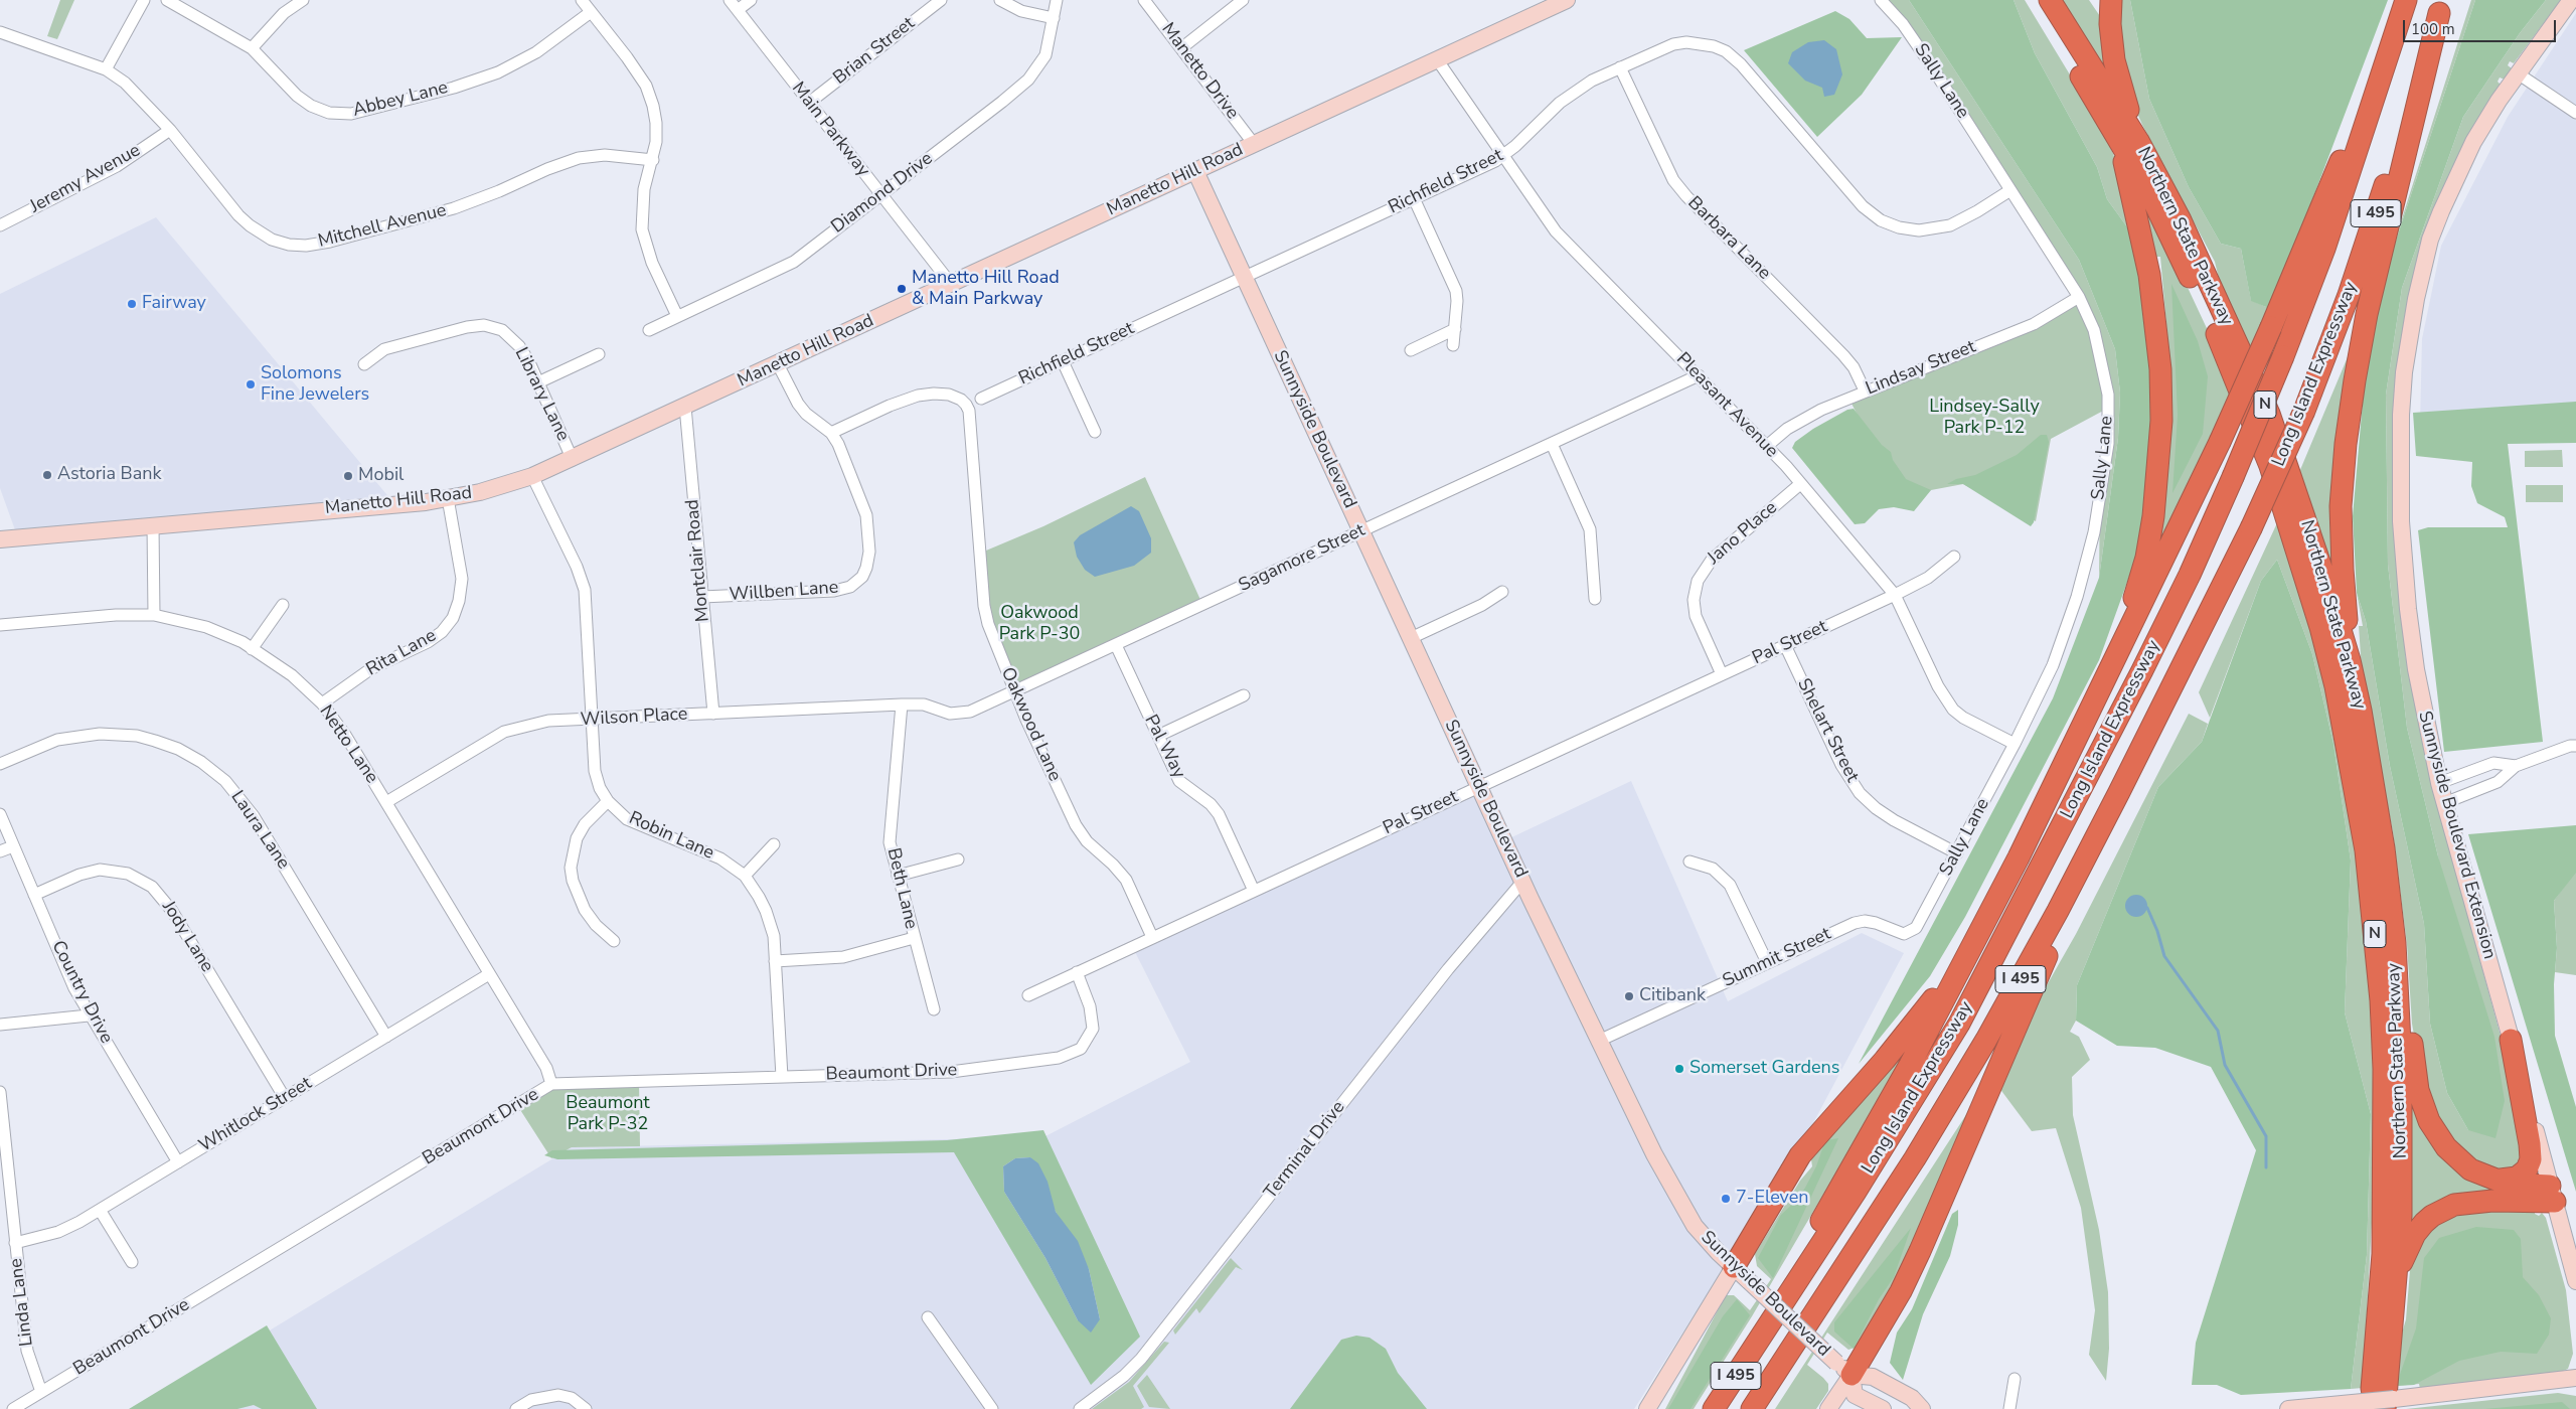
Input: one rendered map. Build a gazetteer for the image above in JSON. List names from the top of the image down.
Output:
{
  "streets": {
    "highway": [
      "I 495",
      "Northern State Parkway",
      "Long Island Expressway",
      "N"
    ],
    "main road": ["Manetto Hill Road", "Sunnyside Boulevard", "Sunnyside Boulevard Extension"],
    "street": [
      "Brian Street",
      "Manetto Drive",
      "Sally Lane",
      "Abbey Lane",
      "Main Parkway",
      "Jeremy Avenue",
      "Richfield Street",
      "Diamond Drive",
      "Mitchell Avenue",
      "Barbara Lane",
      "Lindsay Street",
      "Library Lane",
      "Pleasant Avenue",
      "Jano Place",
      "Sagamore Street",
      "Montclair Road",
      "Willben Lane",
      "Pal Street",
      "Rita Lane",
      "Wilson Place",
      "Oakwood Lane",
      "Shelart Street",
      "Netto Lane",
      "Pal Way",
      "Laura Lane",
      "Robin Lane",
      "Beth Lane",
      "Jody Lane",
      "Summit Street",
      "Country Drive",
      "Beaumont Drive",
      "Whitlock Street",
      "Terminal Drive",
      "Linda Lane"
    ]
  },
  "crossings": [
    ["Brian Street", "Main Parkway"],
    ["Manetto Drive", "Manetto Hill Road"],
    ["Sally Lane", "Richfield Street"],
    ["Sally Lane", "Lindsay Street"],
    ["Sally Lane", "Pleasant Avenue"],
    ["Sally Lane", "Shelart Street"],
    ["Sally Lane", "Summit Street"],
    ["Main Parkway", "Manetto Hill Road"],
    ["Main Parkway", "Diamond Drive"],
    ["Jeremy Avenue", "Mitchell Avenue"],
    ["Manetto Hill Road", "Library Lane"],
    ["Manetto Hill Road", "Pleasant Avenue"],
    ["Manetto Hill Road", "Sunnyside Boulevard"],
    ["Manetto Hill Road", "Montclair Road"],
    ["Manetto Hill Road", "Willben Lane"],
    ["Manetto Hill Road", "Rita Lane"],
    ["Manetto Hill Road", "Robin Lane"],
    ["Richfield Street", "Barbara Lane"],
    ["Richfield Street", "Pleasant Avenue"],
    ["Richfield Street", "Sunnyside Boulevard"],
    ["Barbara Lane", "Lindsay Street"],
    ["Lindsay Street", "Pleasant Avenue"],
    ["Pleasant Avenue", "Jano Place"],
    ["Pleasant Avenue", "Sagamore Street"],
    ["Pleasant Avenue", "Pal Street"],
    ["Sunnyside Boulevard", "Sagamore Street"],
    ["Sunnyside Boulevard", "Pal Street"],
    ["Sunnyside Boulevard", "Summit Street"],
    ["Sunnyside Boulevard", "Terminal Drive"],
    ["Jano Place", "Pal Street"],
    ["Sagamore Street", "Wilson Place"],
    ["Sagamore Street", "Oakwood Lane"],
    ["Sagamore Street", "Pal Way"],
    ["Sagamore Street", "Beth Lane"],
    ["Montclair Road", "Willben Lane"],
    ["Montclair Road", "Wilson Place"],
    ["Willben Lane", "Oakwood Lane"],
    ["Pal Street", "Oakwood Lane"],
    ["Pal Street", "Shelart Street"],
    ["Pal Street", "Pal Way"],
    ["Pal Street", "Beaumont Drive"],
    ["Rita Lane", "Netto Lane"],
    ["Wilson Place", "Netto Lane"],
    ["Wilson Place", "Robin Lane"],
    ["Wilson Place", "Beth Lane"],
    ["Netto Lane", "Beaumont Drive"],
    ["Netto Lane", "Whitlock Street"],
    ["Laura Lane", "Whitlock Street"],
    ["Robin Lane", "Beaumont Drive"],
    ["Jody Lane", "Country Drive"],
    ["Jody Lane", "Whitlock Street"],
    ["Country Drive", "Whitlock Street"],
    ["Beaumont Drive", "Linda Lane"],
    ["Whitlock Street", "Linda Lane"]
  ],
  "parks": ["Lindsey-Sally Park P-12", "Oakwood Park P-30", "Beaumont Park P-32"],
  "places": [
    "Manetto Hill Road & Main Parkway",
    "Fairway",
    "Solomons Fine Jewelers",
    "Astoria Bank",
    "Mobil",
    "Citibank",
    "Somerset Gardens",
    "7-Eleven"
  ],
  "scale_bar": "100 m"
}
